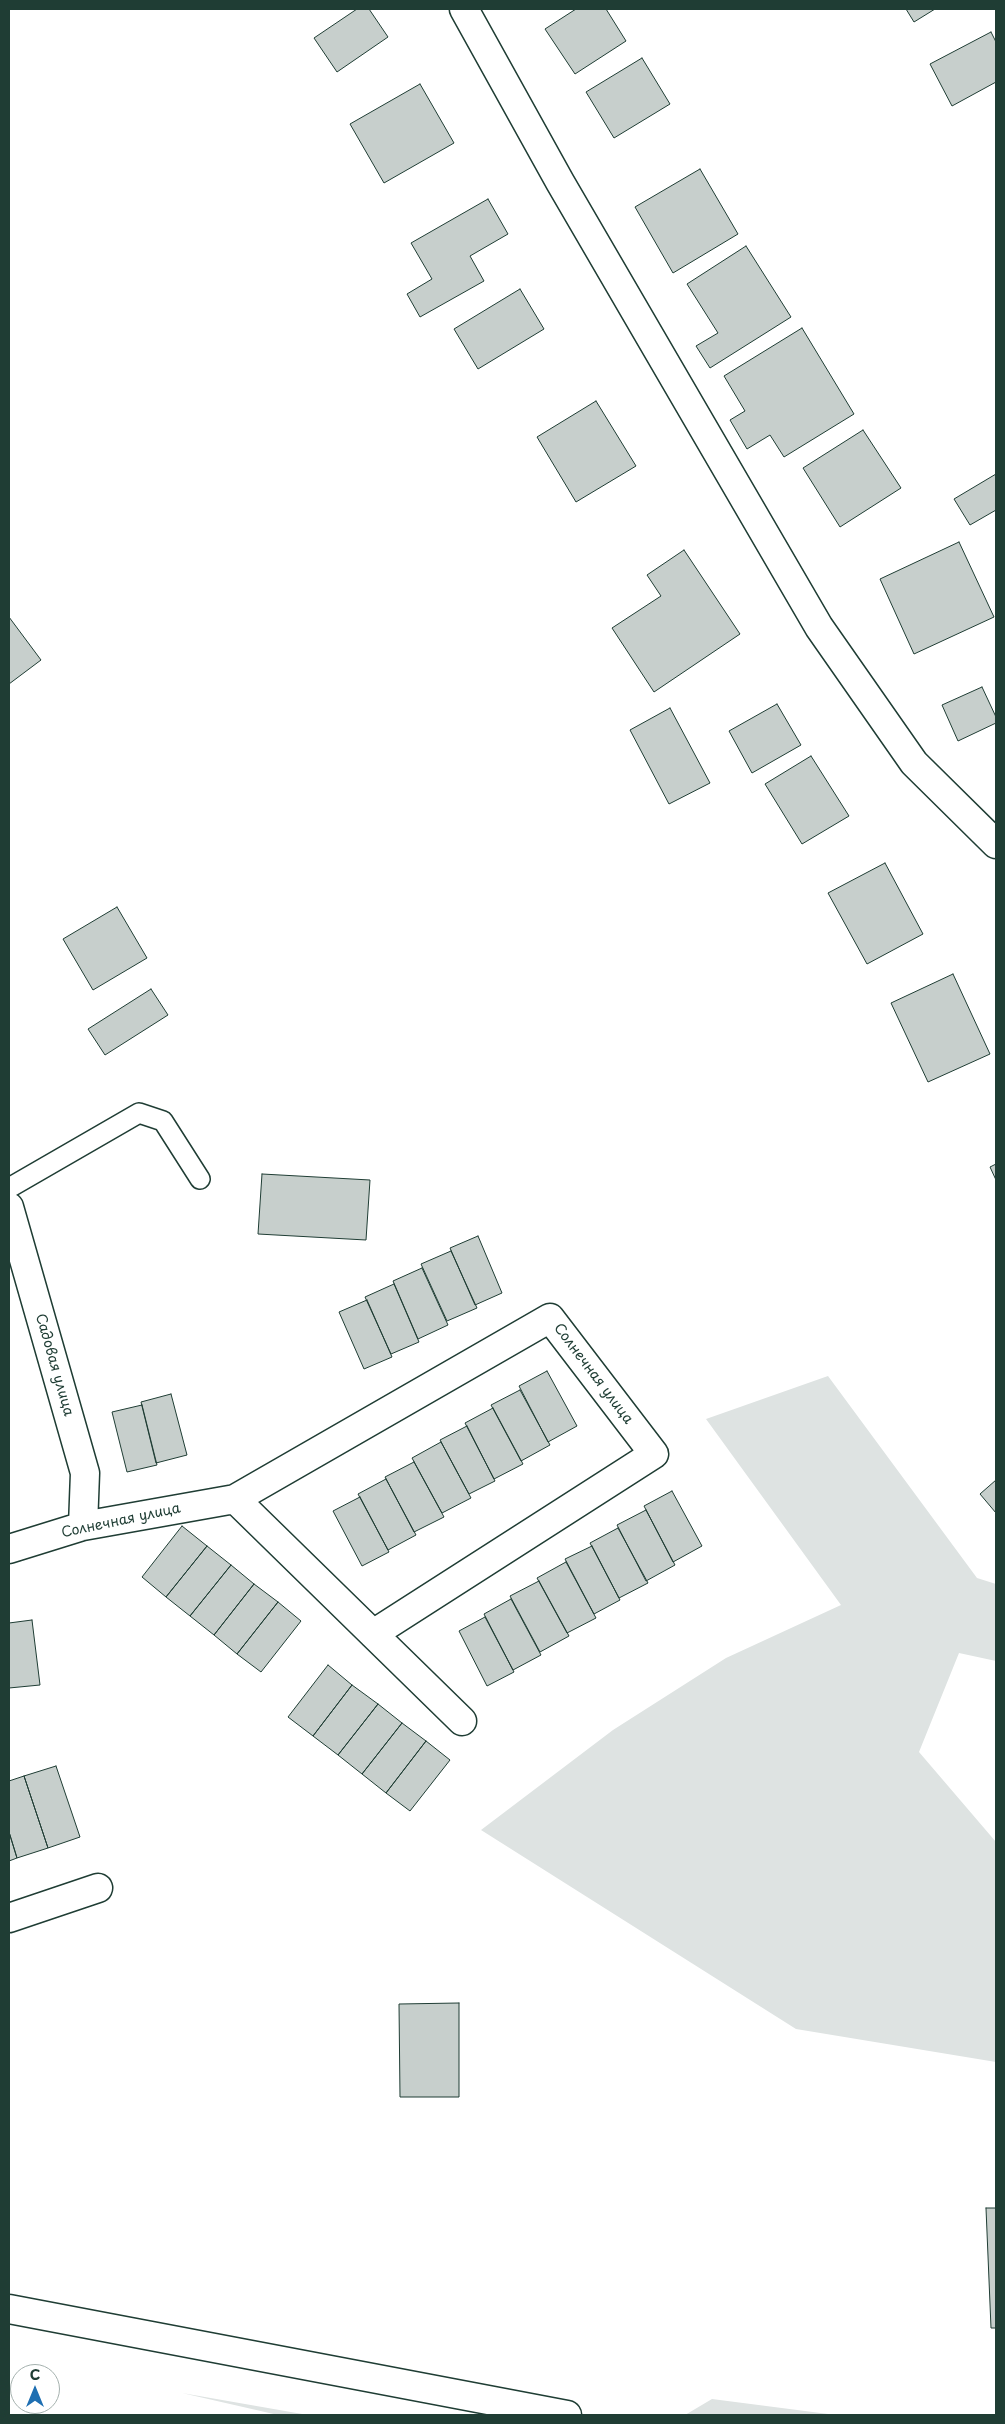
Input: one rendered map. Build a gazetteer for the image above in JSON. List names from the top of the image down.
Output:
{
  "streets": {
    "street": ["Садовая улица", "Солнечная улица"]
  },
  "crossings": [
    ["Садовая улица", "Солнечная улица"]
  ],
  "north": "top"
}
